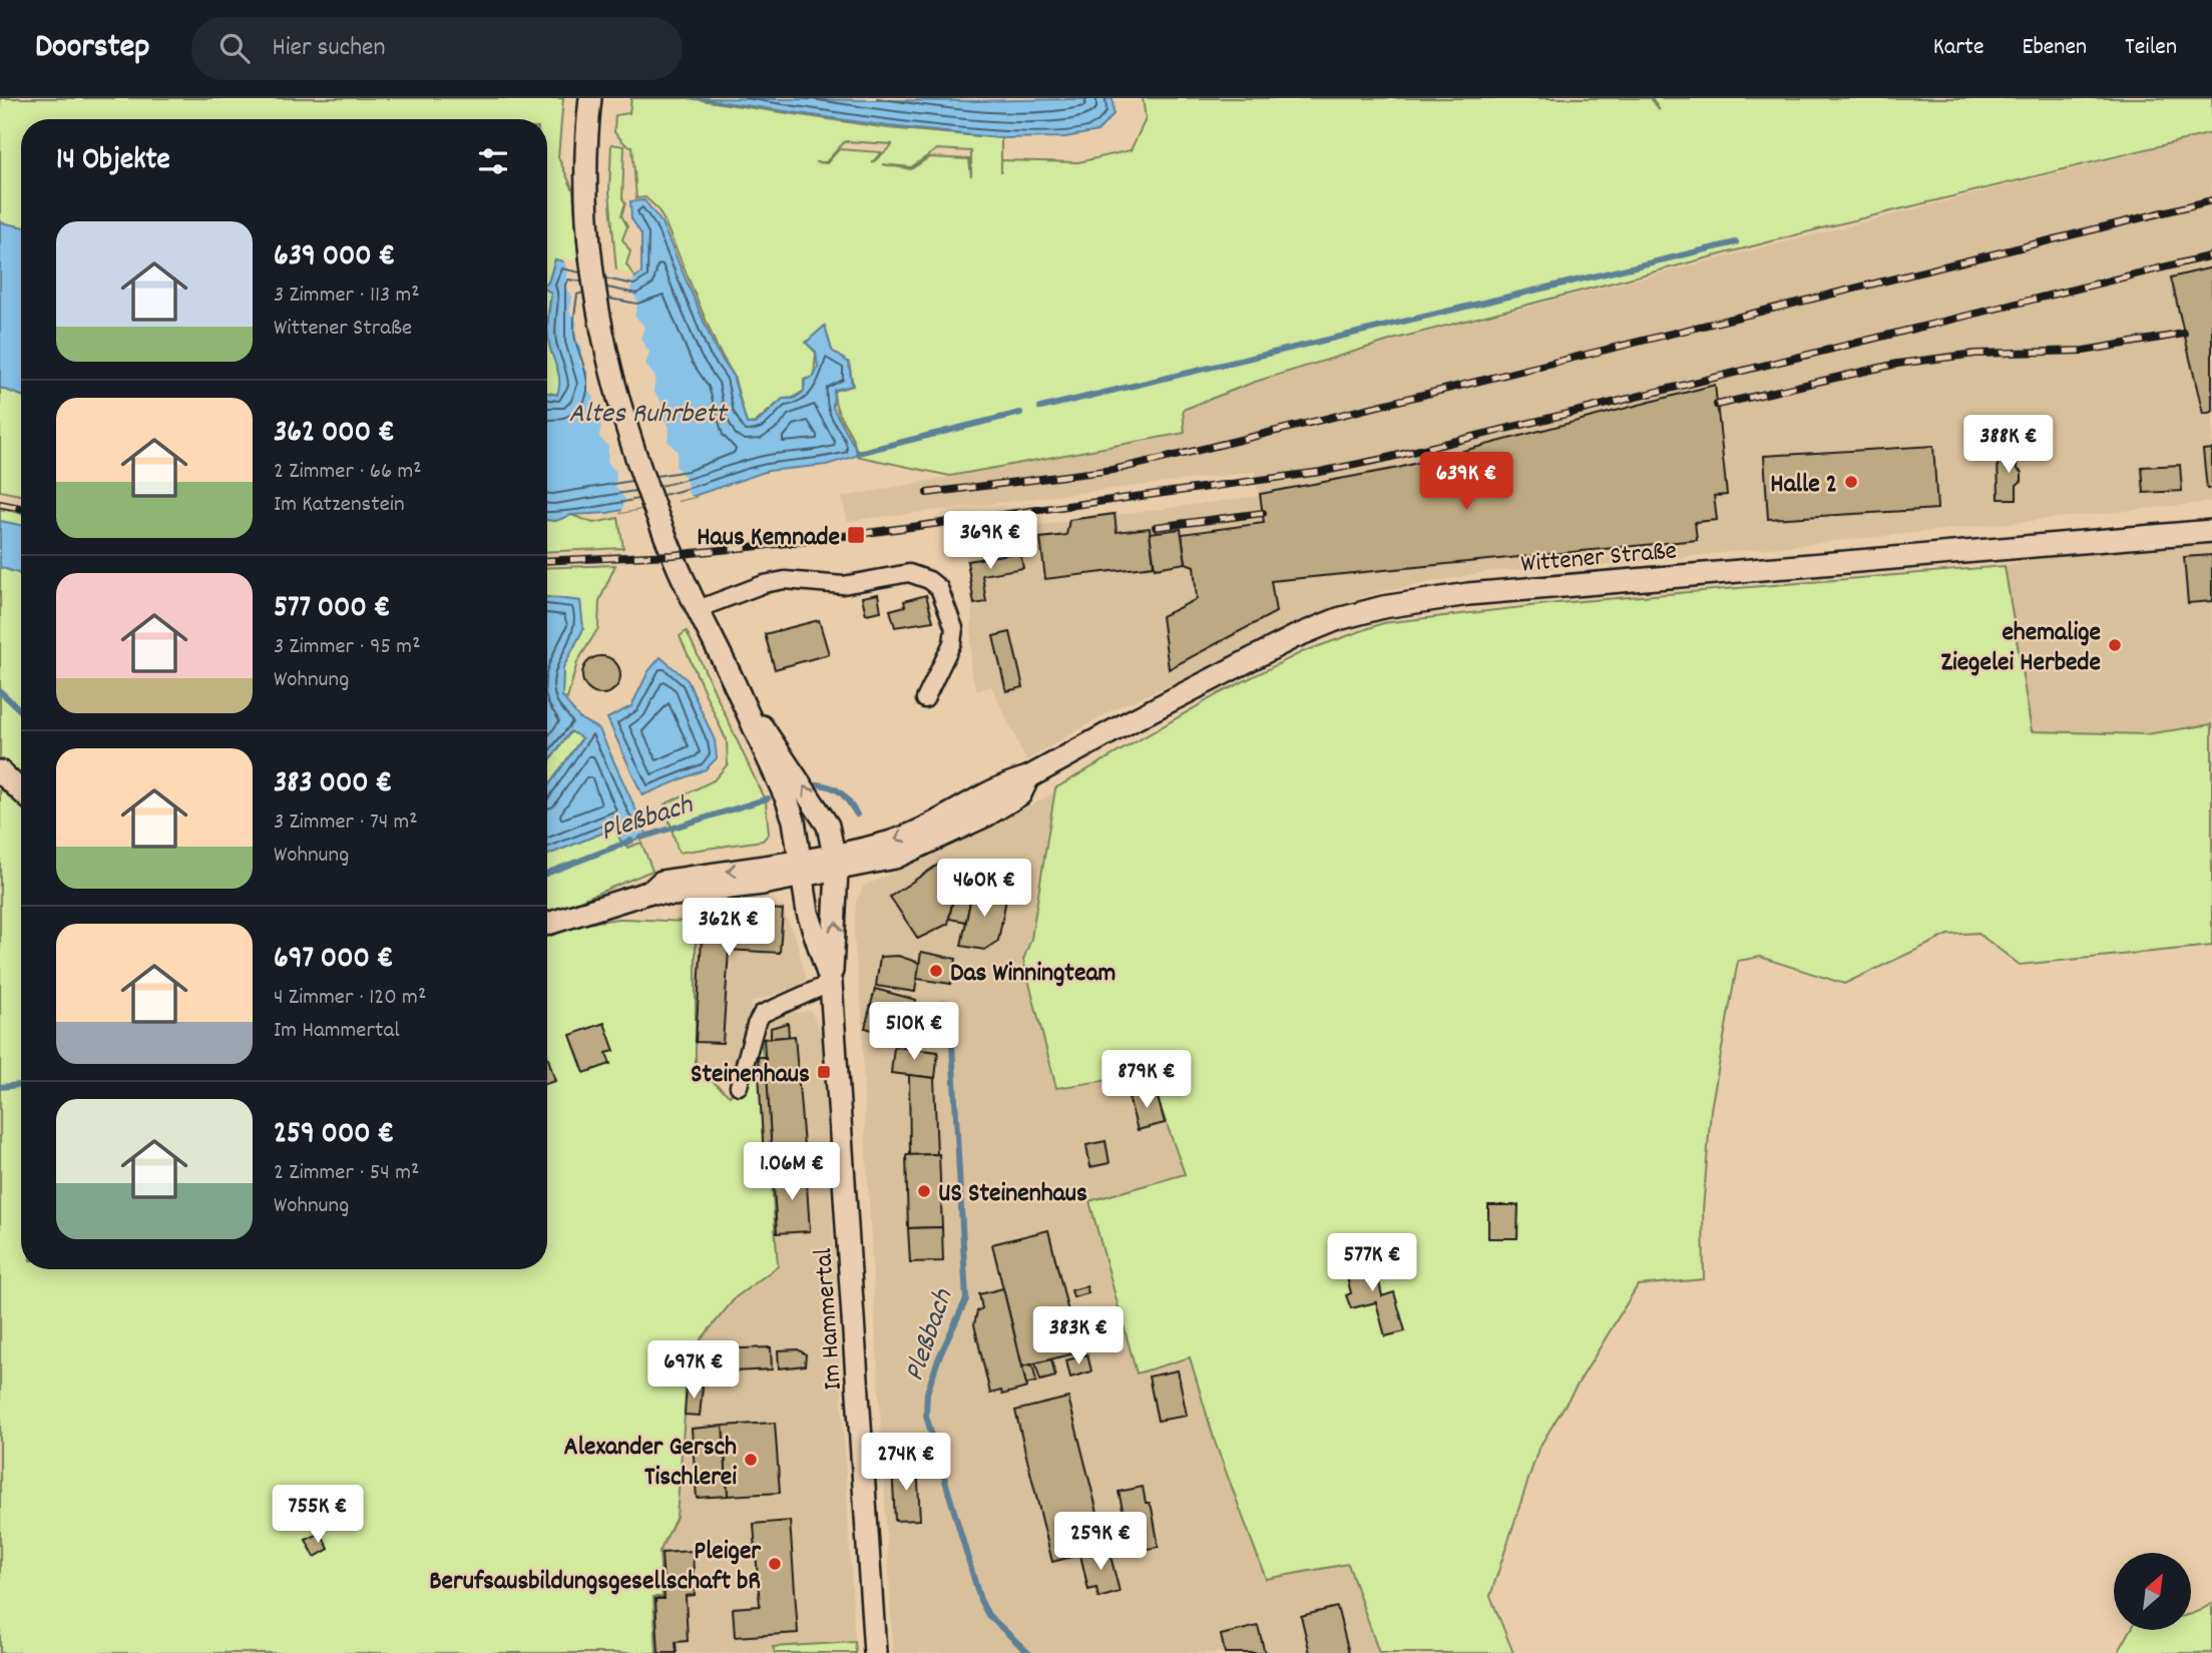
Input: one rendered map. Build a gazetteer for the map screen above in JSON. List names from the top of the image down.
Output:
{
  "streets": {
    "main road": ["Wittener Straße", "Im Hammertal"]
  },
  "crossings": [
    ["Wittener Straße", "Im Hammertal"]
  ],
  "water": ["Altes Ruhrbett", "Pleßbach"],
  "places": {
    "other": [
      "Halle 2",
      "ehemalige Ziegelei Herbede",
      "Das Winningteam",
      "US Steinenhaus",
      "Alexander Gersch Tischlerei",
      "Pleiger Berufsausbildungsgesellschaft bR"
    ],
    "transit": ["Haus Kemnade", "Steinenhaus"]
  },
  "north": "top right",
  "page": {
    "header": "Doorstep",
    "search": "Hier suchen",
    "nav": ["Karte", "Ebenen", "Teilen"],
    "heading": "14 Objekte",
    "list": [
      {
        "name": "639 000 €",
        "note": "3 Zimmer · 113 m² · Wittener Straße"
      },
      {
        "name": "362 000 €",
        "note": "2 Zimmer · 66 m² · Im Katzenstein"
      },
      {
        "name": "577 000 €",
        "note": "3 Zimmer · 95 m² · Wohnung"
      },
      {
        "name": "383 000 €",
        "note": "3 Zimmer · 74 m² · Wohnung"
      },
      {
        "name": "697 000 €",
        "note": "4 Zimmer · 120 m² · Im Hammertal"
      },
      {
        "name": "259 000 €",
        "note": "2 Zimmer · 54 m² · Wohnung"
      }
    ],
    "price": [
      "388K €",
      "639K €",
      "369K €",
      "460K €",
      "362K €",
      "510K €",
      "879K €",
      "1.06M €",
      "577K €",
      "383K €",
      "697K €",
      "274K €",
      "755K €",
      "259K €"
    ]
  }
}
